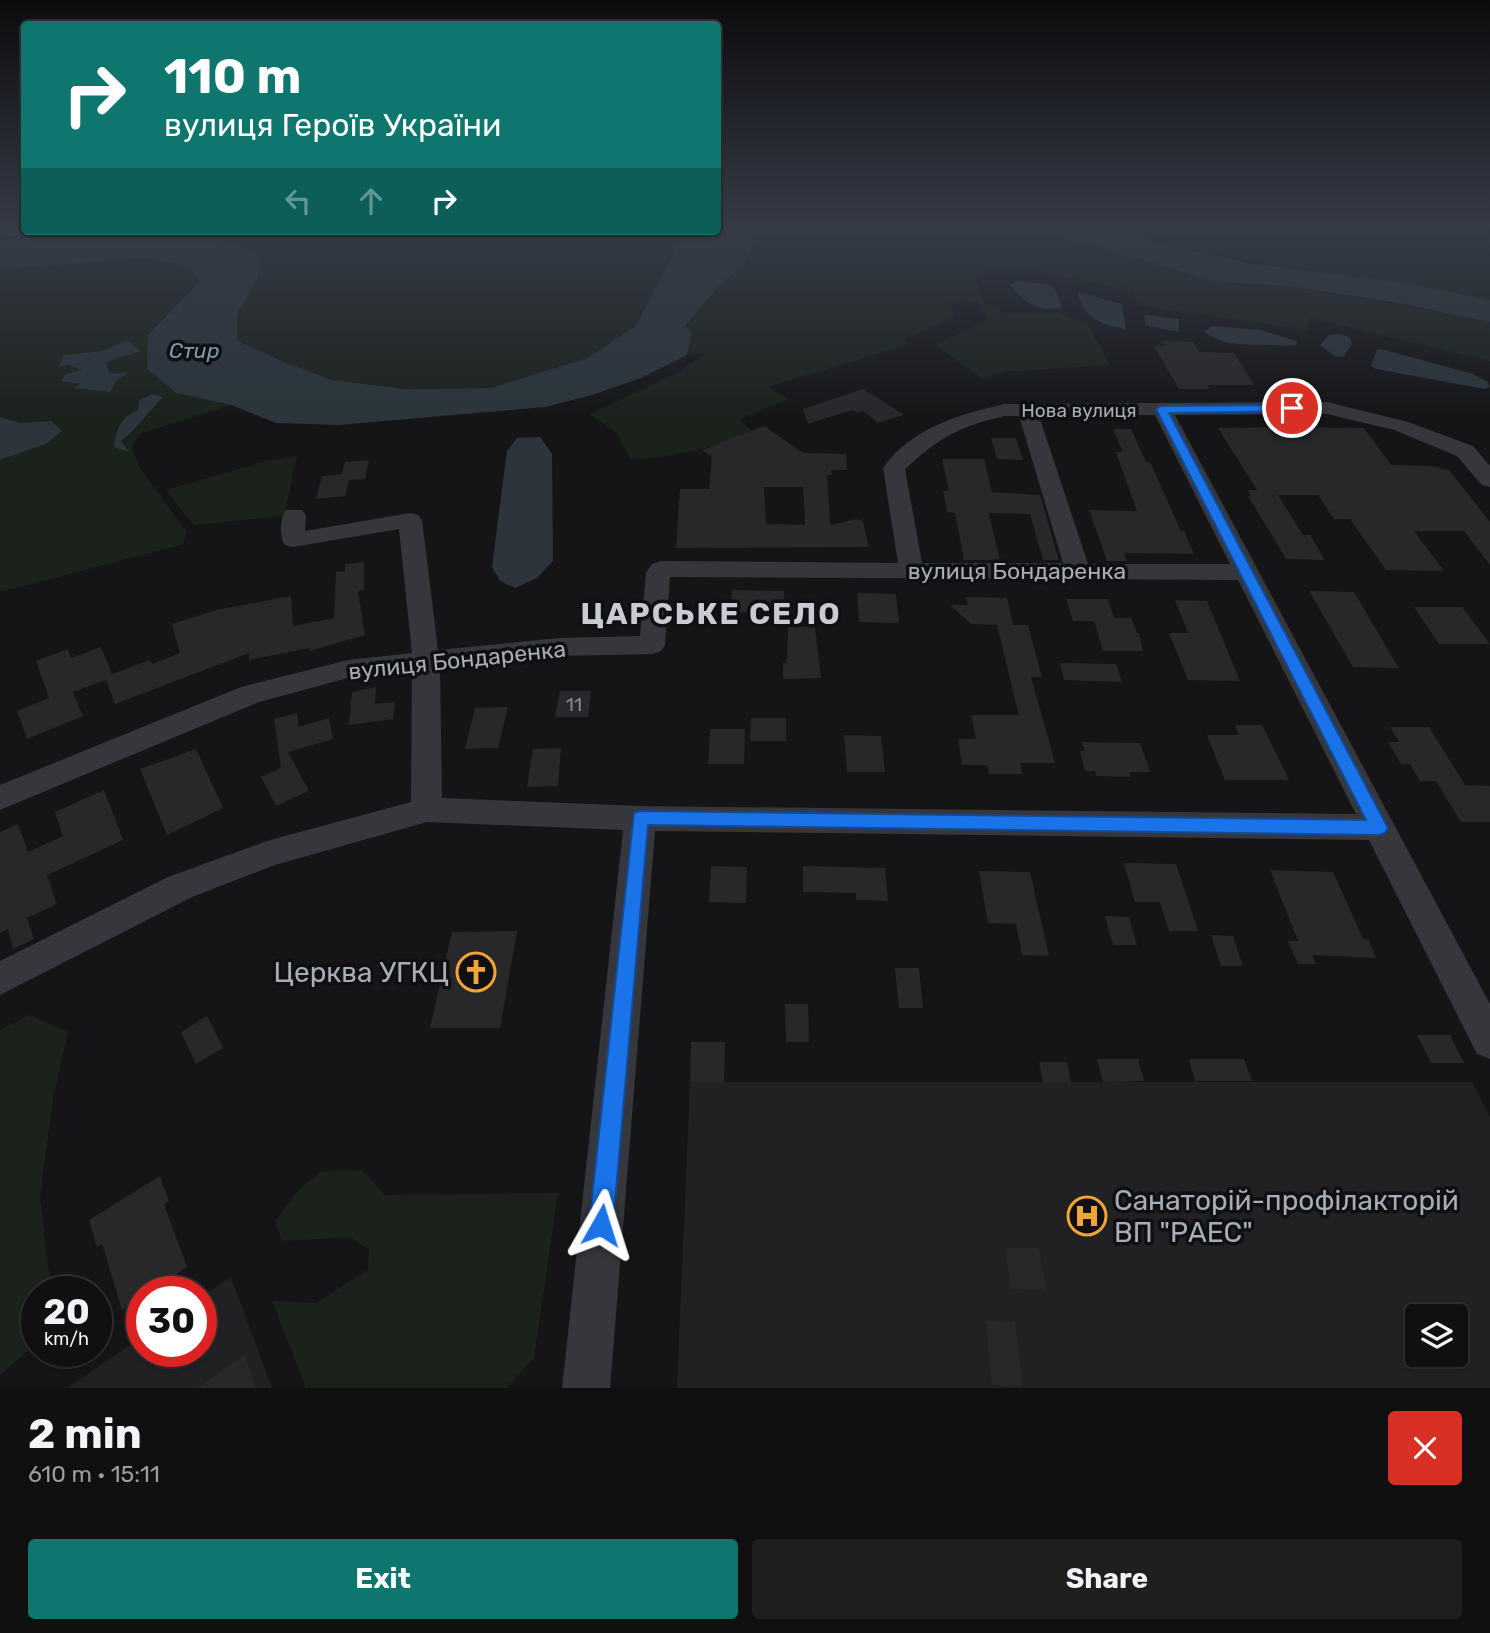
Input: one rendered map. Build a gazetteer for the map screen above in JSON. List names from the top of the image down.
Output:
{
  "streets": {
    "street": ["Нова вулиця", "вулиця Бондаренка"]
  },
  "crossings": [
    ["Нова вулиця", "вулиця Бондаренка"]
  ],
  "districts": ["ЦАРСЬКЕ СЕЛО"],
  "water": ["Стир"],
  "places": {
    "church": ["Церква УГКЦ"],
    "hospital": ["Санаторій-профілакторій ВП \"РАЕС\""]
  },
  "house_numbers": ["11"],
  "page": {
    "turn": ["110 m", "вулиця Героїв України"],
    "speed": "20 km/h",
    "limit": "30",
    "heading": ["2 min", "610 m · 15:11"],
    "buttons": ["Exit", "Share"]
  }
}
